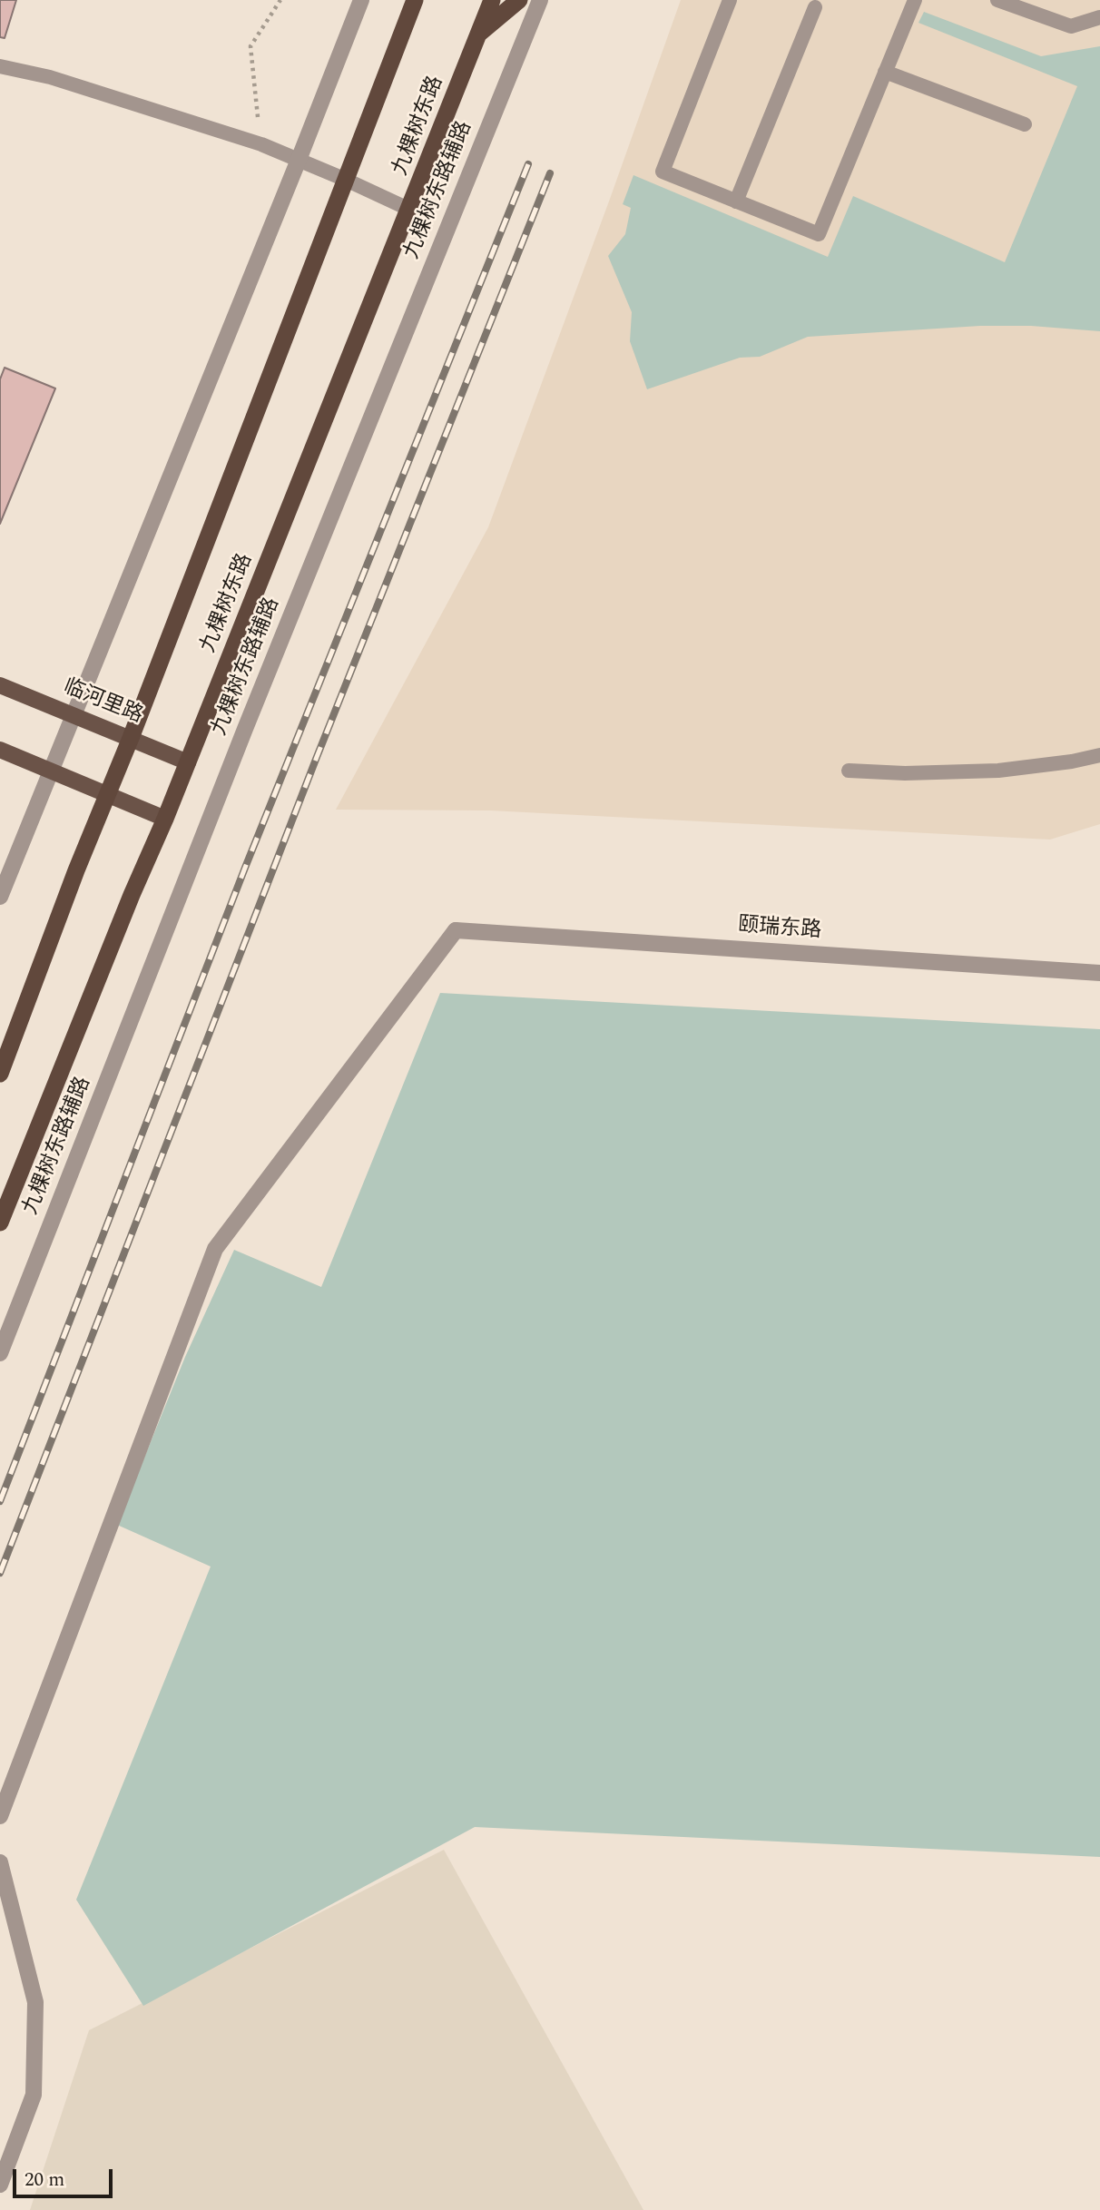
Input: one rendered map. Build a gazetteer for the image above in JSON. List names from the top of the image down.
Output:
{
  "streets": {
    "highway": ["九棵树东路"],
    "main road": ["临河里路"],
    "street": ["九棵树东路辅路", "颐瑞东路"]
  },
  "crossings": [
    ["九棵树东路", "临河里路"]
  ],
  "scale_bar": "20 m"
}
